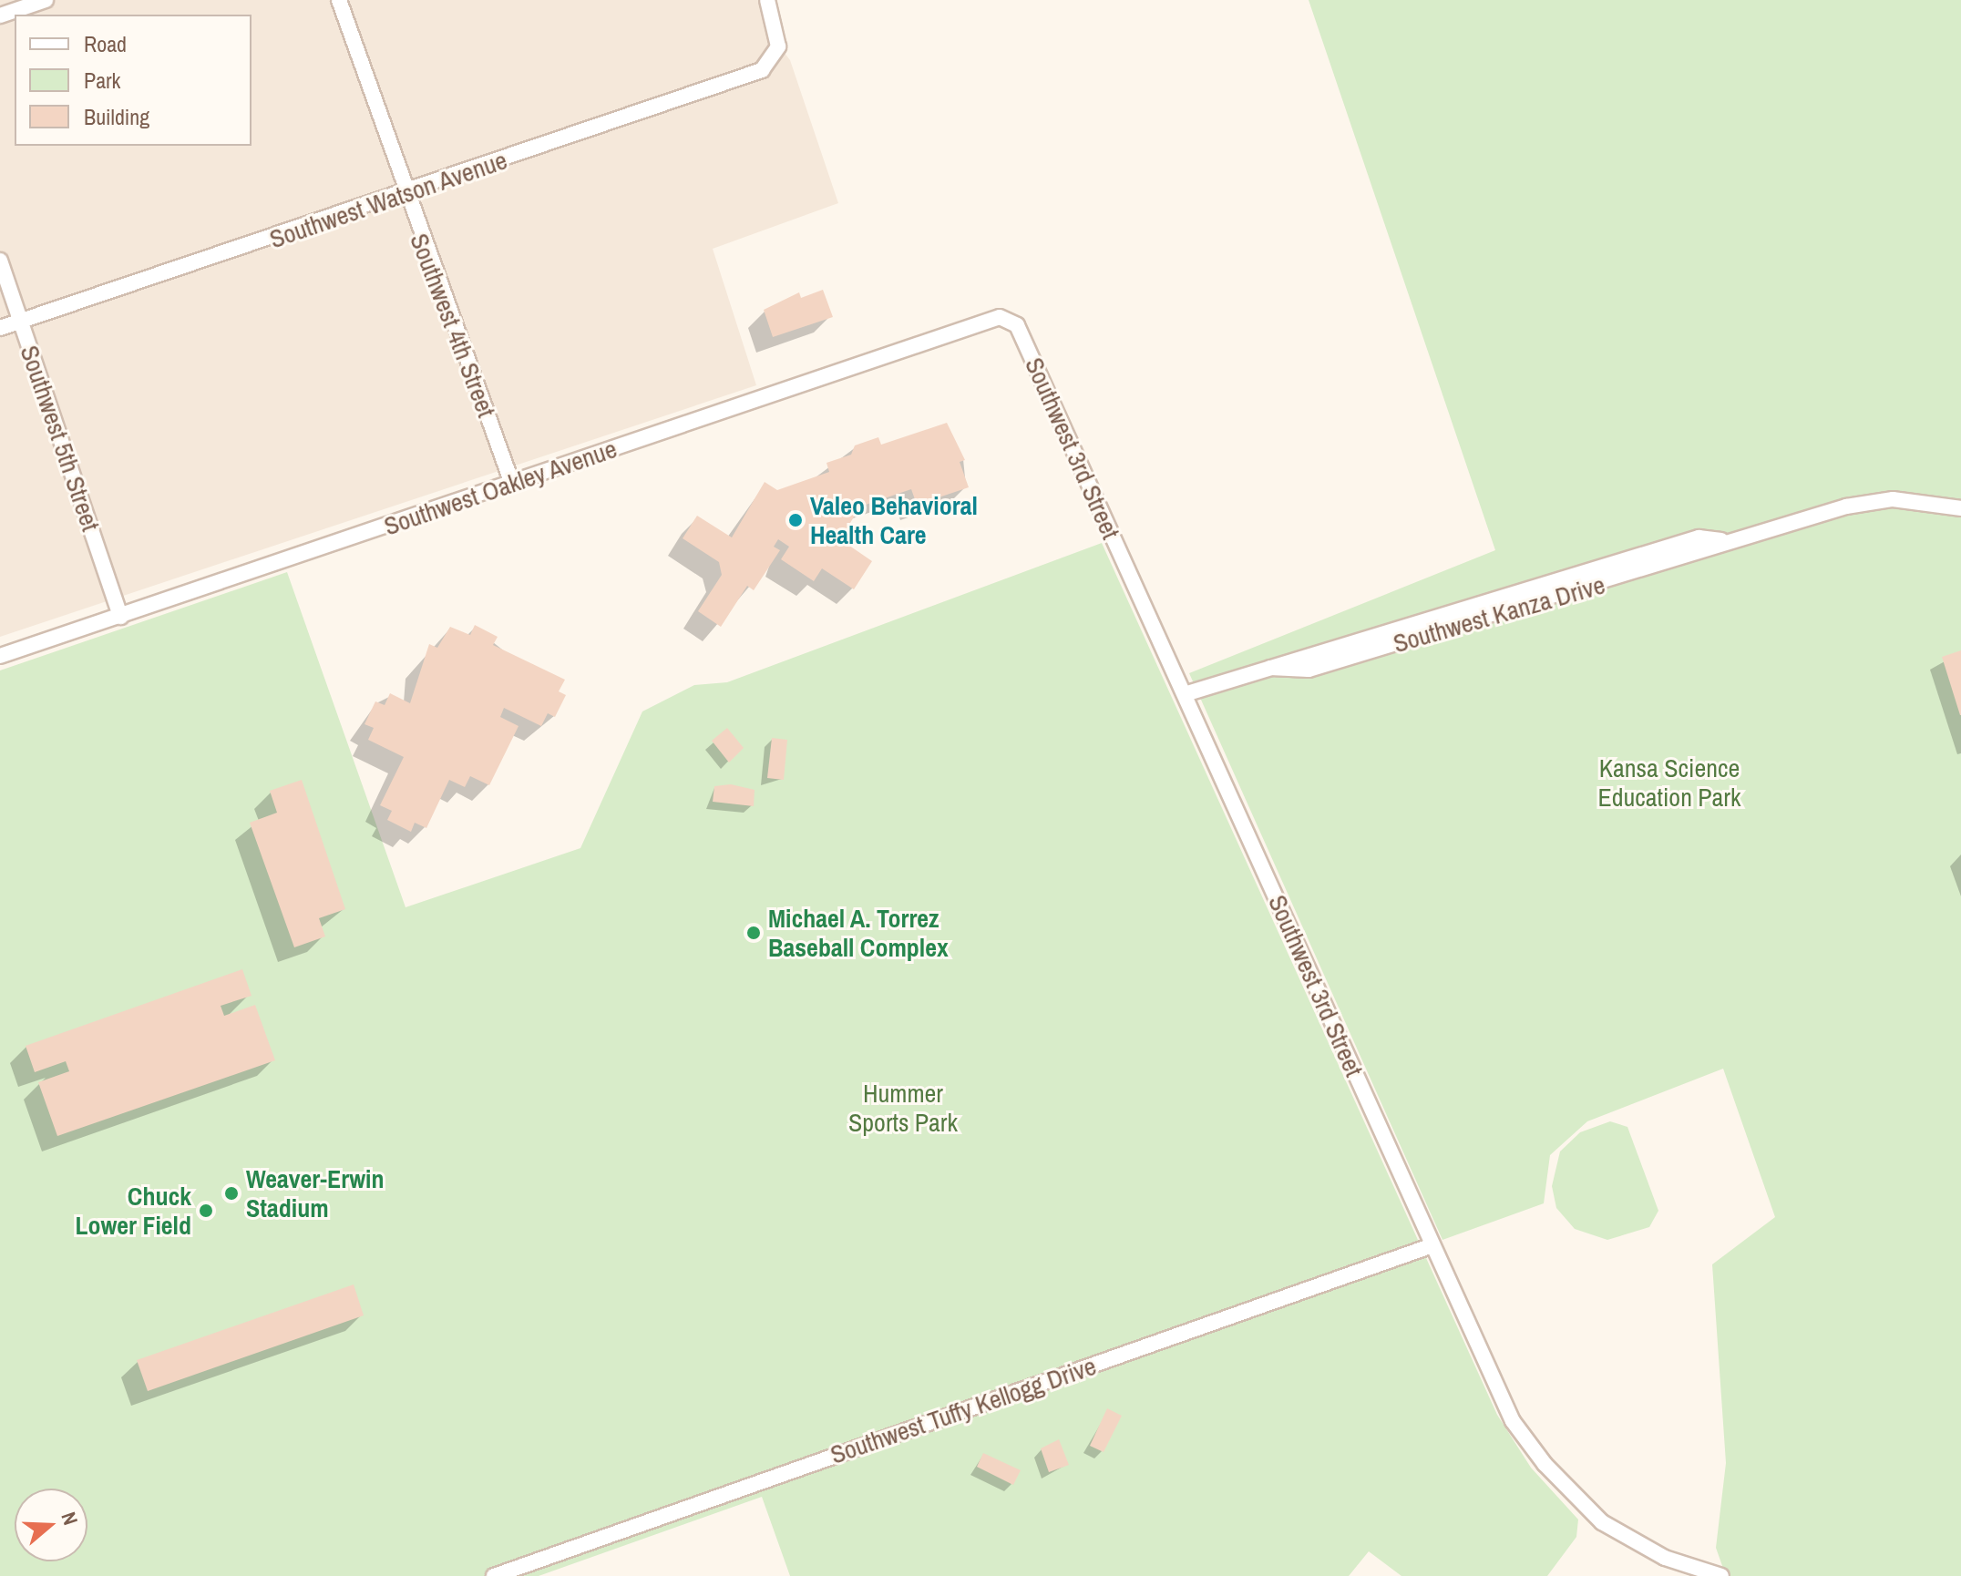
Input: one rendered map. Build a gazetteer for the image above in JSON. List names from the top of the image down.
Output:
{
  "streets": {
    "street": [
      "Southwest Watson Avenue",
      "Southwest 4th Street",
      "Southwest 5th Street",
      "Southwest 3rd Street",
      "Southwest Oakley Avenue",
      "Southwest Kanza Drive",
      "Southwest Tuffy Kellogg Drive"
    ]
  },
  "crossings": [
    ["Southwest Watson Avenue", "Southwest 4th Street"],
    ["Southwest Watson Avenue", "Southwest 5th Street"],
    ["Southwest 4th Street", "Southwest Oakley Avenue"],
    ["Southwest 5th Street", "Southwest Oakley Avenue"],
    ["Southwest 3rd Street", "Southwest Oakley Avenue"],
    ["Southwest 3rd Street", "Southwest Kanza Drive"],
    ["Southwest 3rd Street", "Southwest Tuffy Kellogg Drive"]
  ],
  "parks": ["Kansa Science Education Park", "Hummer Sports Park"],
  "places": [
    "Valeo Behavioral Health Care",
    "Michael A. Torrez Baseball Complex",
    "Weaver-Erwin Stadium",
    "Chuck Lower Field"
  ],
  "legend": ["Road", "Park", "Building"],
  "north": "right"
}
